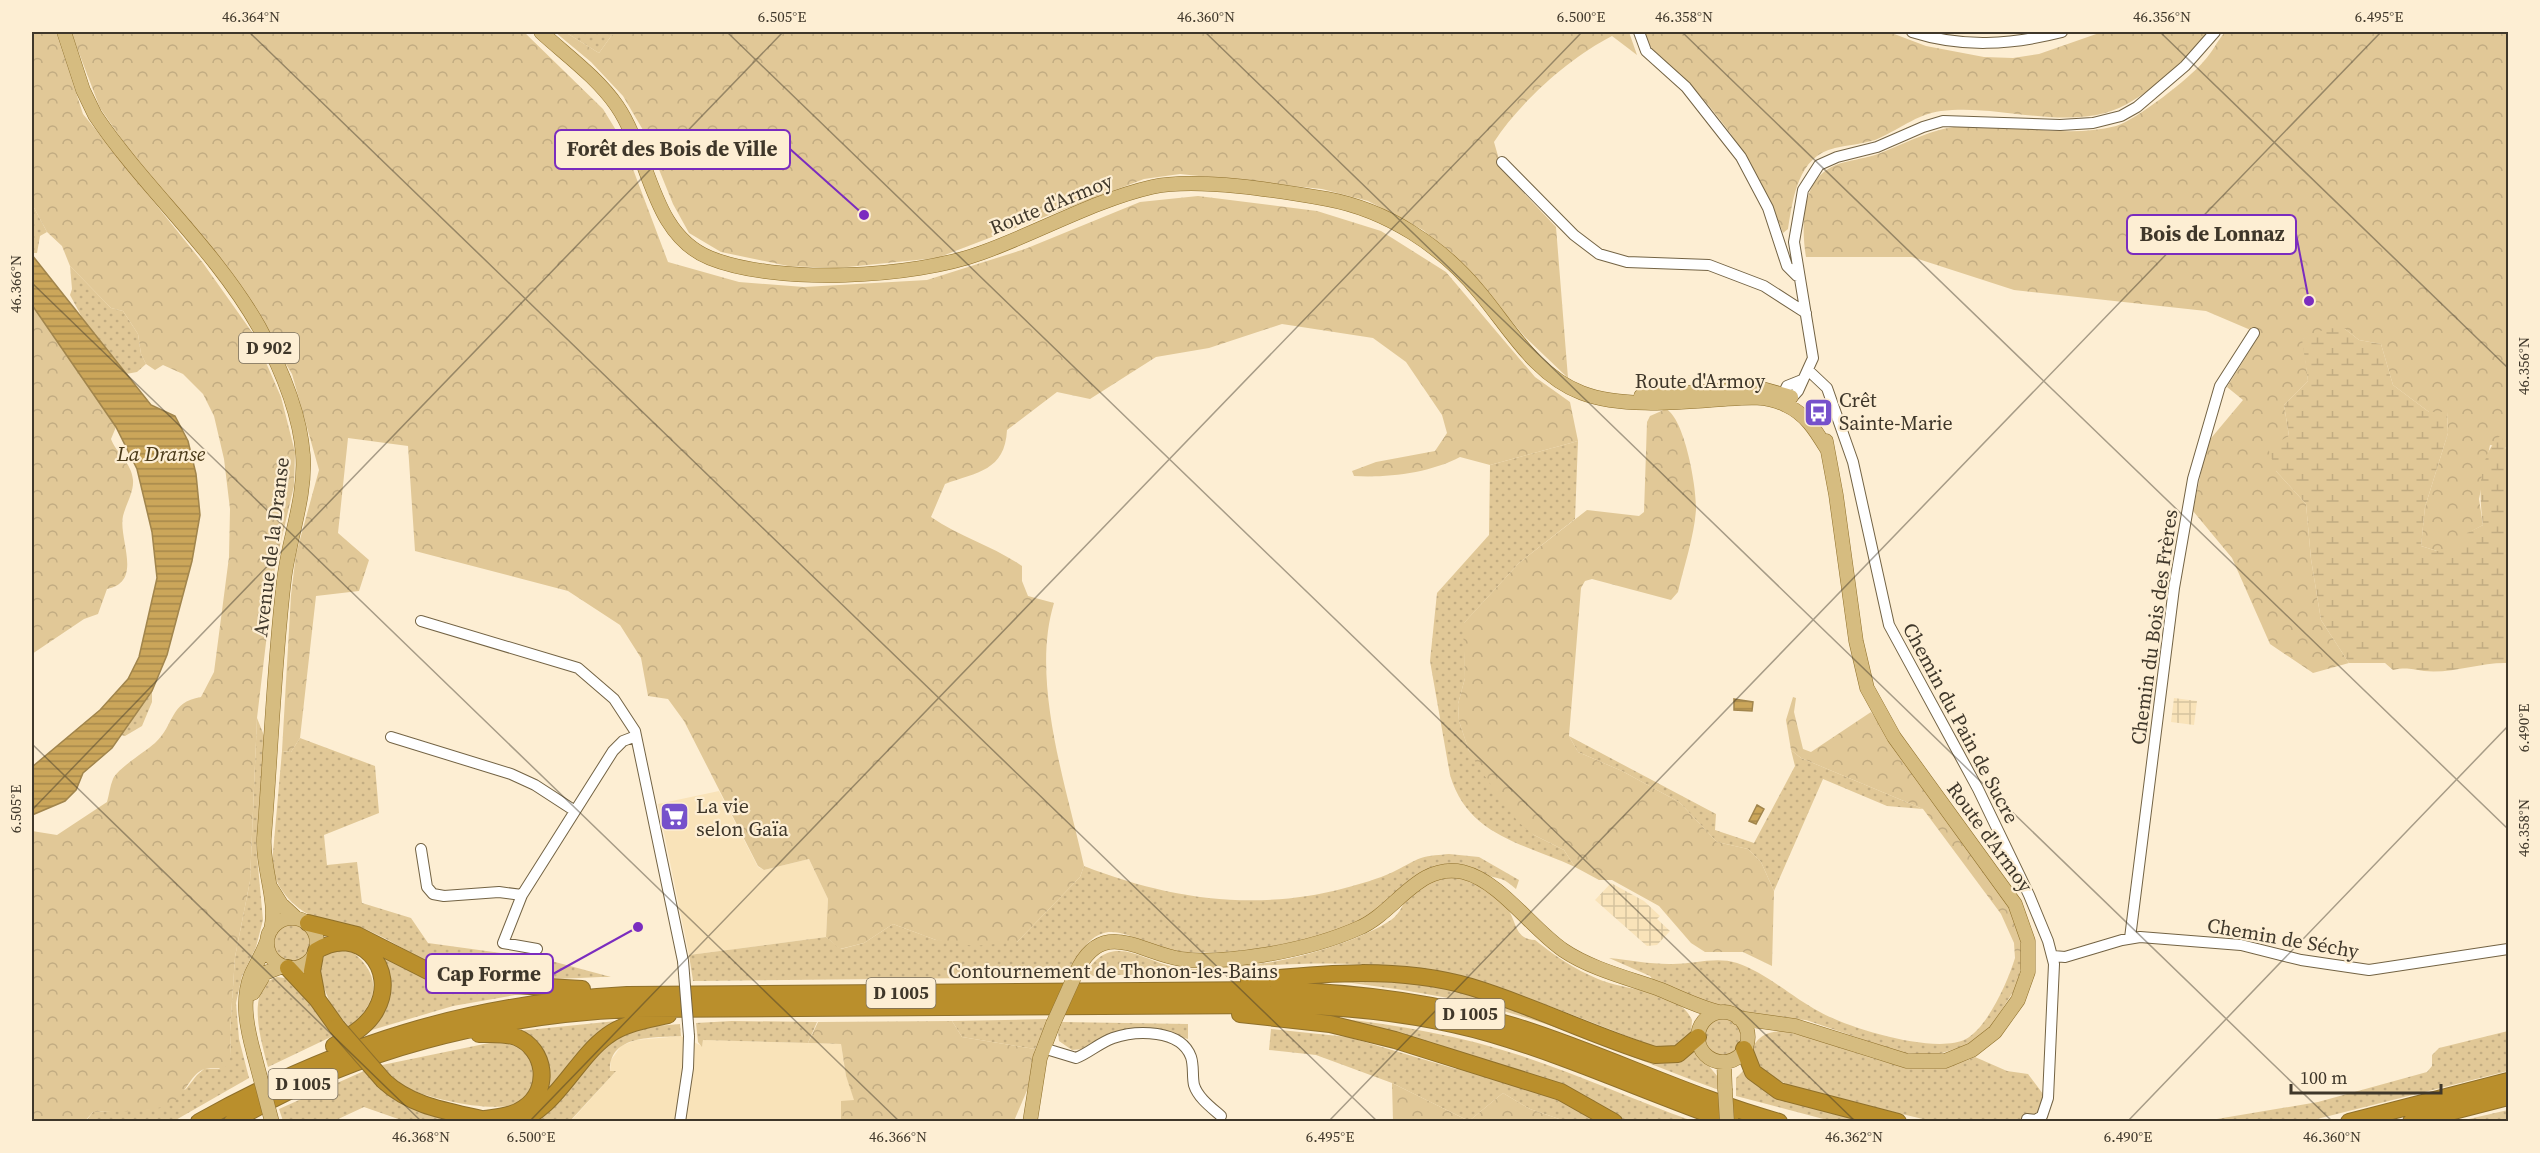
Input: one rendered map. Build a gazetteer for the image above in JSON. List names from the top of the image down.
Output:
{
  "streets": {
    "highway": ["Contournement de Thonon-les-Bains", "D 1005"],
    "main road": ["Route d'Armoy", "D 902", "Avenue de la Dranse"],
    "street": ["Chemin du Bois des Frères", "Chemin du Pain de Sucre", "Chemin de Séchy"]
  },
  "crossings": [
    ["Route d'Armoy", "D 1005"],
    ["Chemin du Bois des Frères", "Chemin de Séchy"],
    ["Chemin du Pain de Sucre", "Chemin de Séchy"],
    ["Contournement de Thonon-les-Bains", "D 1005"]
  ],
  "water": ["La Dranse"],
  "places": {
    "other": ["Forêt des Bois de Ville", "Bois de Lonnaz", "Cap Forme"],
    "bus stop": ["Crêt Sainte-Marie"],
    "supermarket": ["La vie selon Gaïa"]
  },
  "scale_bar": "100 m",
  "coordinates": [
    "46.364°N",
    "6.505°E",
    "46.360°N",
    "6.500°E",
    "46.358°N",
    "46.356°N",
    "6.495°E",
    "46.366°N",
    "6.490°E",
    "46.368°N",
    "46.362°N"
  ]
}
